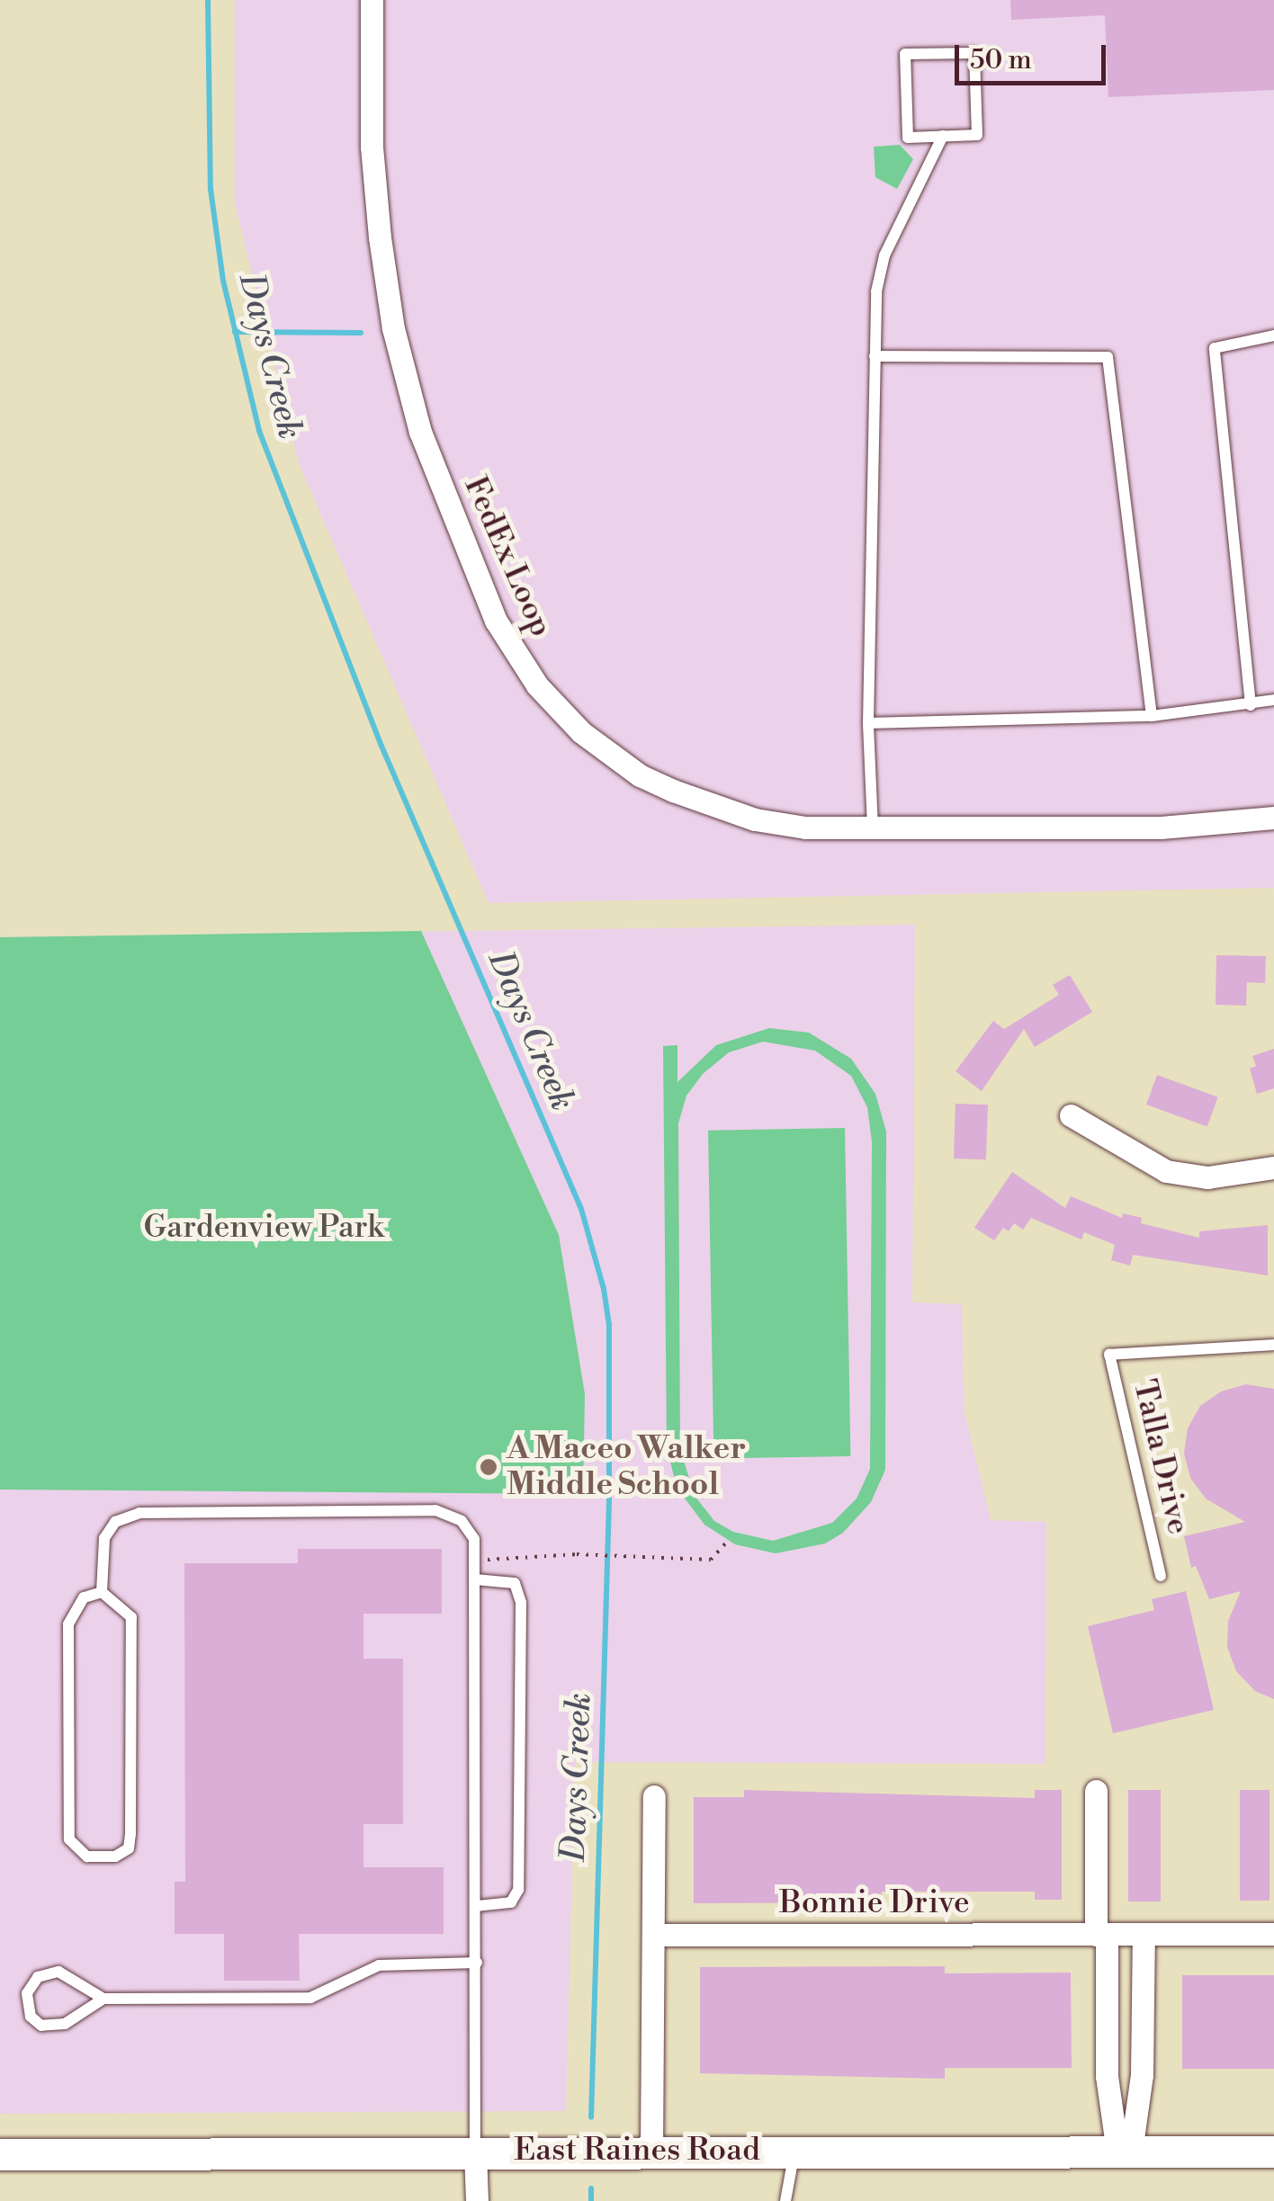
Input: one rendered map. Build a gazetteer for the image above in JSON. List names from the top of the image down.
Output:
{
  "streets": {
    "main road": ["East Raines Road"],
    "street": ["FedEx Loop", "Bonnie Drive"],
    "lane": ["Talla Drive"]
  },
  "water": ["Days Creek"],
  "parks": ["Gardenview Park"],
  "places": ["A Maceo Walker Middle School"],
  "scale_bar": "50 m"
}
